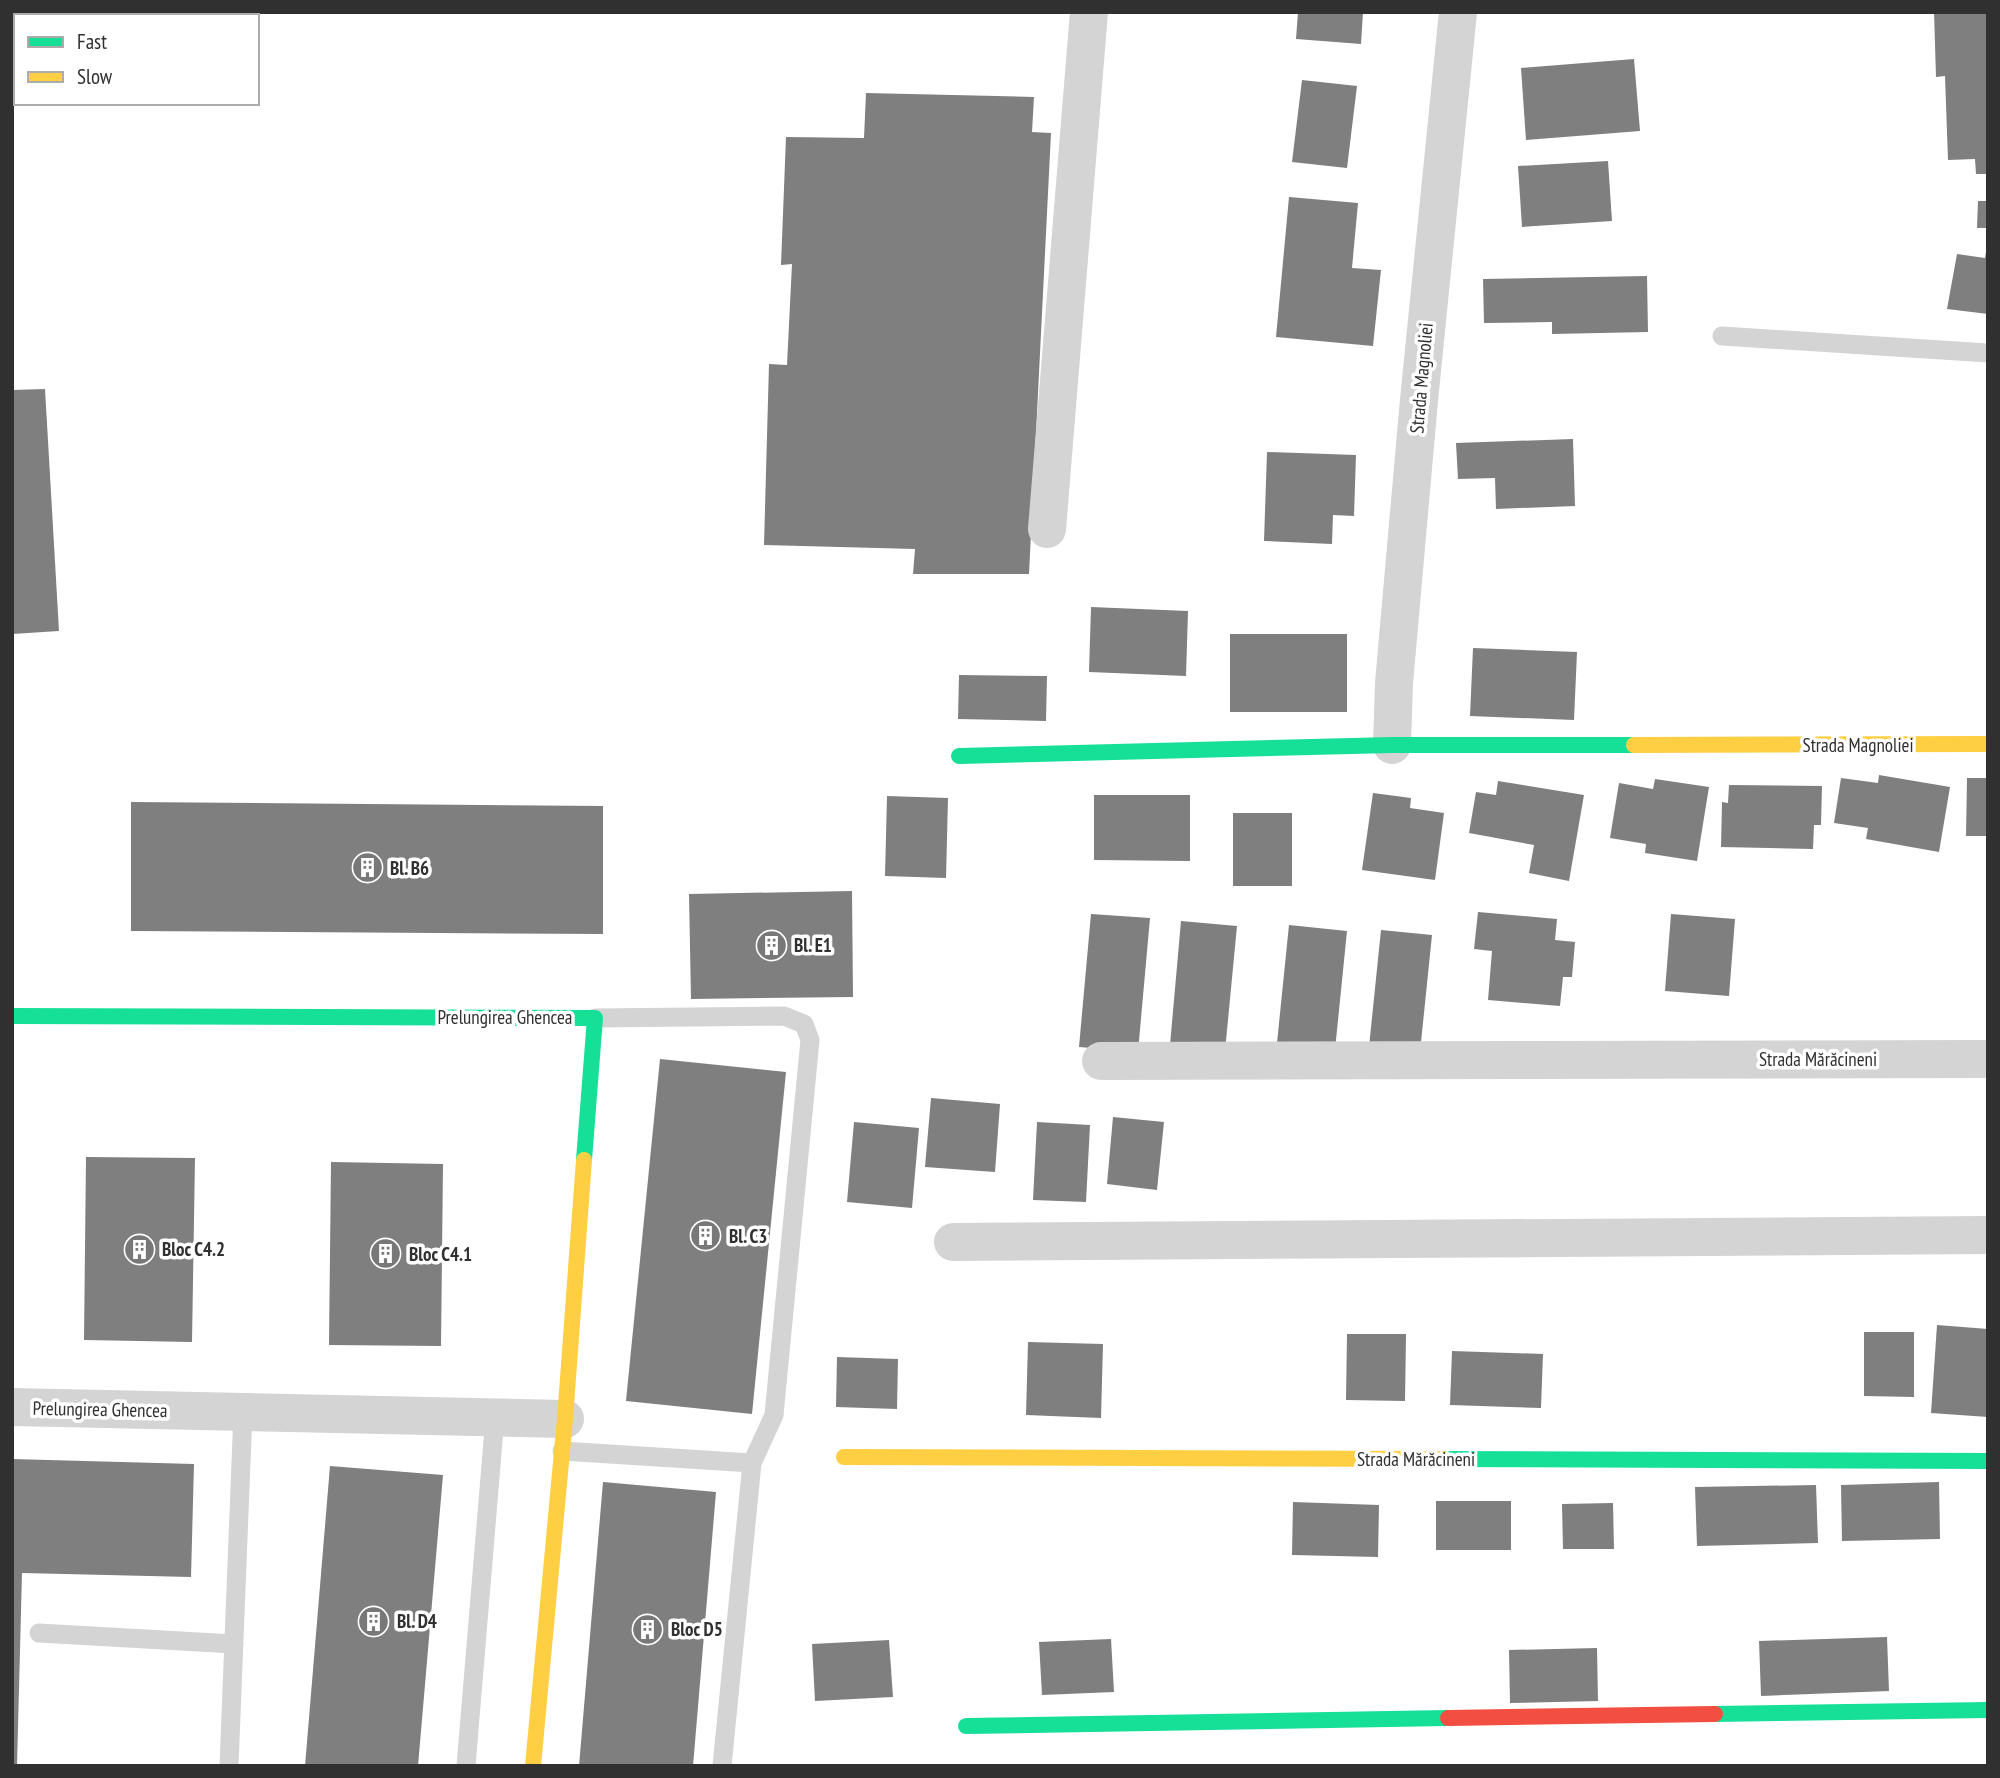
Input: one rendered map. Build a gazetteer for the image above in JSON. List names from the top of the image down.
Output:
{
  "streets": {
    "street": ["Strada Magnoliei", "Prelungirea Ghencea", "Strada Mărăcineni"]
  },
  "places": {
    "building": [
      "Bl. B6",
      "Bl. E1",
      "Bl. C3",
      "Bloc C4.2",
      "Bloc C4.1",
      "Bl. D4",
      "Bloc D5"
    ]
  },
  "legend": ["Fast", "Slow"]
}
